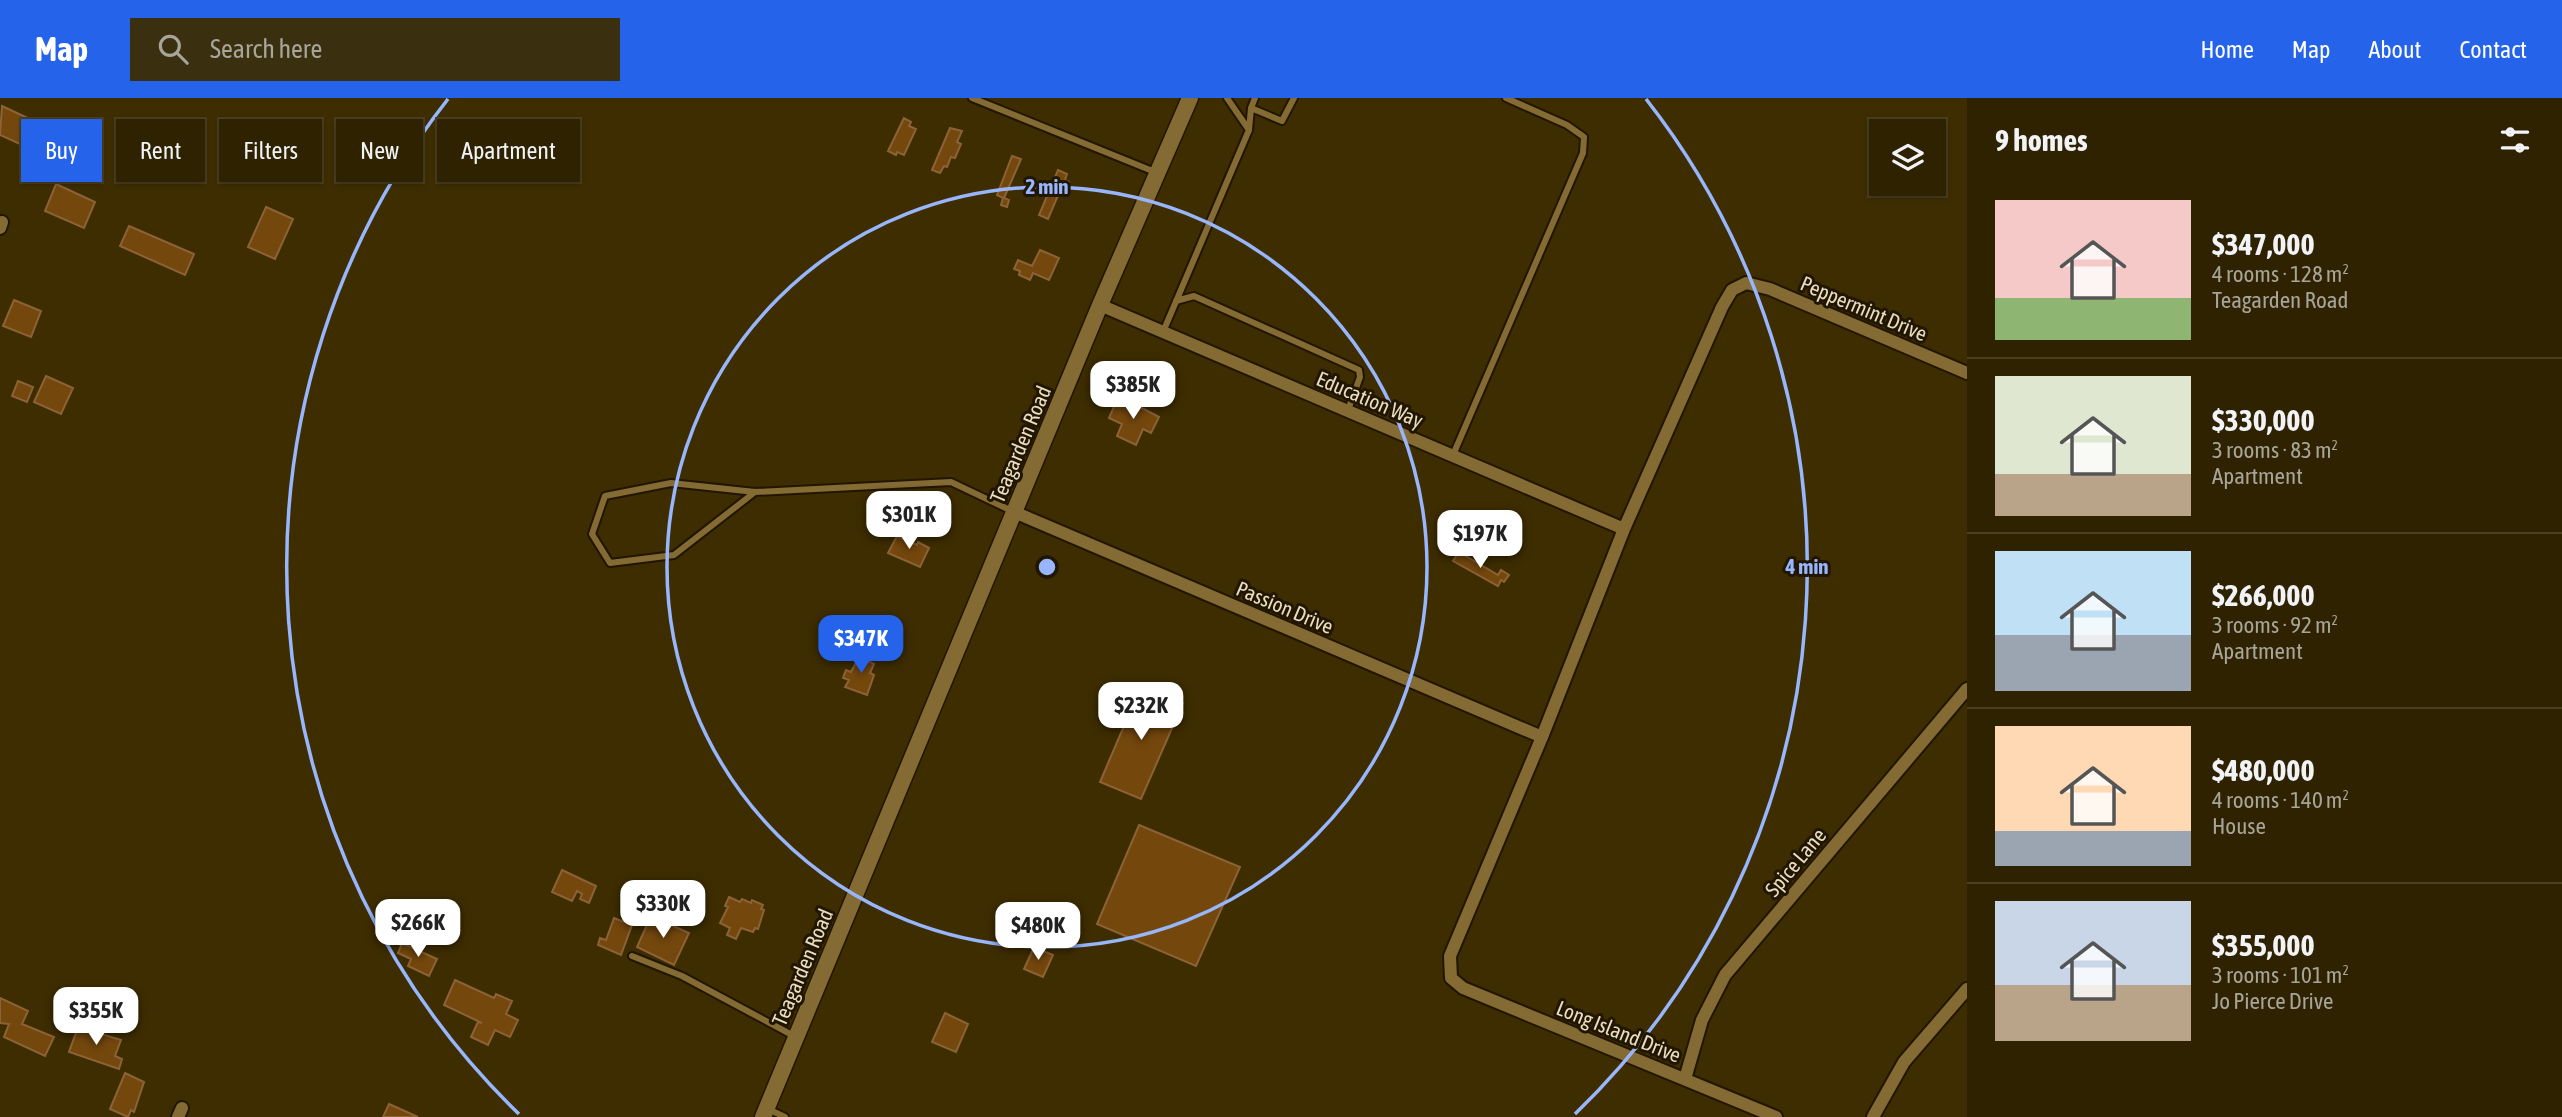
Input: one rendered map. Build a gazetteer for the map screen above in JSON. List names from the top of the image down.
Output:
{
  "streets": {
    "street": [
      "Peppermint Drive",
      "Education Way",
      "Teagarden Road",
      "Passion Drive",
      "Spice Lane",
      "Long Island Drive"
    ]
  },
  "crossings": [
    ["Peppermint Drive", "Education Way"],
    ["Education Way", "Teagarden Road"],
    ["Teagarden Road", "Passion Drive"],
    ["Passion Drive", "Long Island Drive"],
    ["Spice Lane", "Long Island Drive"]
  ],
  "page": {
    "header": "Map",
    "search": "Search here",
    "nav": [
      "Home",
      "Map",
      "About",
      "Contact"
    ],
    "heading": "9 homes",
    "chip": [
      "Buy",
      "Rent",
      "Filters",
      "New",
      "Apartment"
    ],
    "list": [
      {
        "name": "$347,000",
        "note": "4 rooms · 128 m² · Teagarden Road"
      },
      {
        "name": "$330,000",
        "note": "3 rooms · 83 m² · Apartment"
      },
      {
        "name": "$266,000",
        "note": "3 rooms · 92 m² · Apartment"
      },
      {
        "name": "$480,000",
        "note": "4 rooms · 140 m² · House"
      },
      {
        "name": "$355,000",
        "note": "3 rooms · 101 m² · Jo Pierce Drive"
      }
    ],
    "price": [
      "$385K",
      "$301K",
      "$197K",
      "$347K",
      "$232K",
      "$330K",
      "$266K",
      "$480K",
      "$355K"
    ]
  },
  "rings": ["2 min", "4 min"]
}
